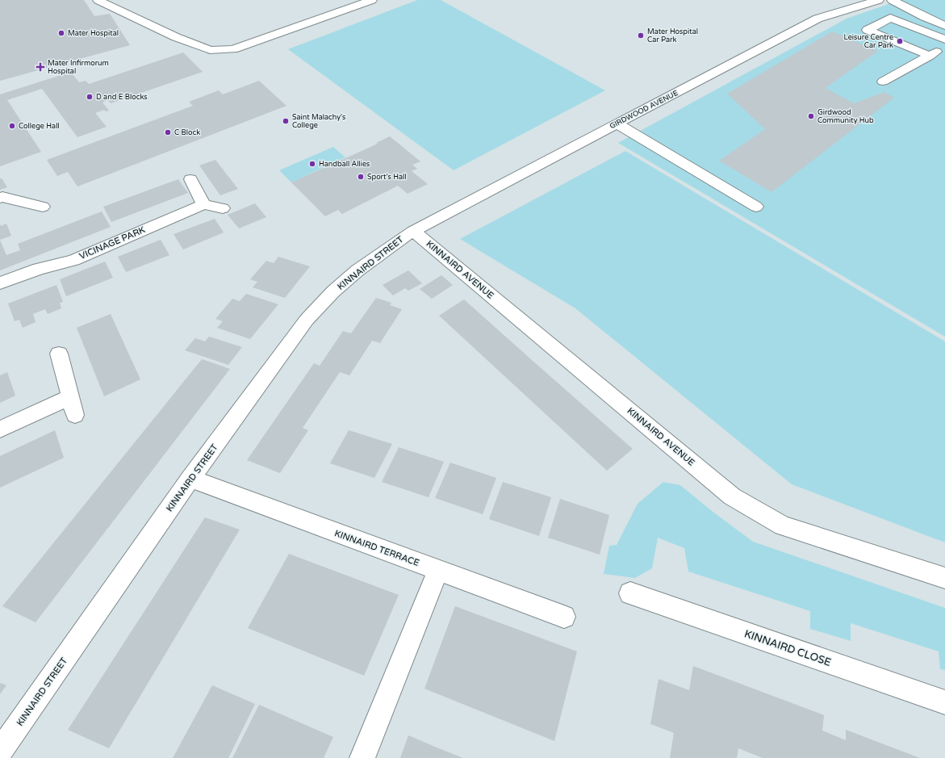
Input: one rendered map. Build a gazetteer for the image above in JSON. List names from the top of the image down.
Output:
{
  "streets": {
    "street": [
      "GIRDWOOD AVENUE",
      "VICINAGE PARK",
      "KINNAIRD STREET",
      "KINNAIRD AVENUE",
      "KINNAIRD TERRACE",
      "KINNAIRD CLOSE"
    ]
  },
  "crossings": [
    ["GIRDWOOD AVENUE", "KINNAIRD STREET"],
    ["GIRDWOOD AVENUE", "KINNAIRD AVENUE"],
    ["KINNAIRD STREET", "KINNAIRD AVENUE"],
    ["KINNAIRD STREET", "KINNAIRD TERRACE"]
  ],
  "places": {
    "other": [
      "Mater Hospital",
      "Mater Hospital Car Park",
      "Leisure Centre Car Park",
      "D and E Blocks",
      "Girdwood Community Hub",
      "Saint Malachy's College",
      "College Hall",
      "C Block",
      "Handball Allies",
      "Sport's Hall"
    ],
    "health": ["Mater Infirmorum Hospital"]
  }
}
